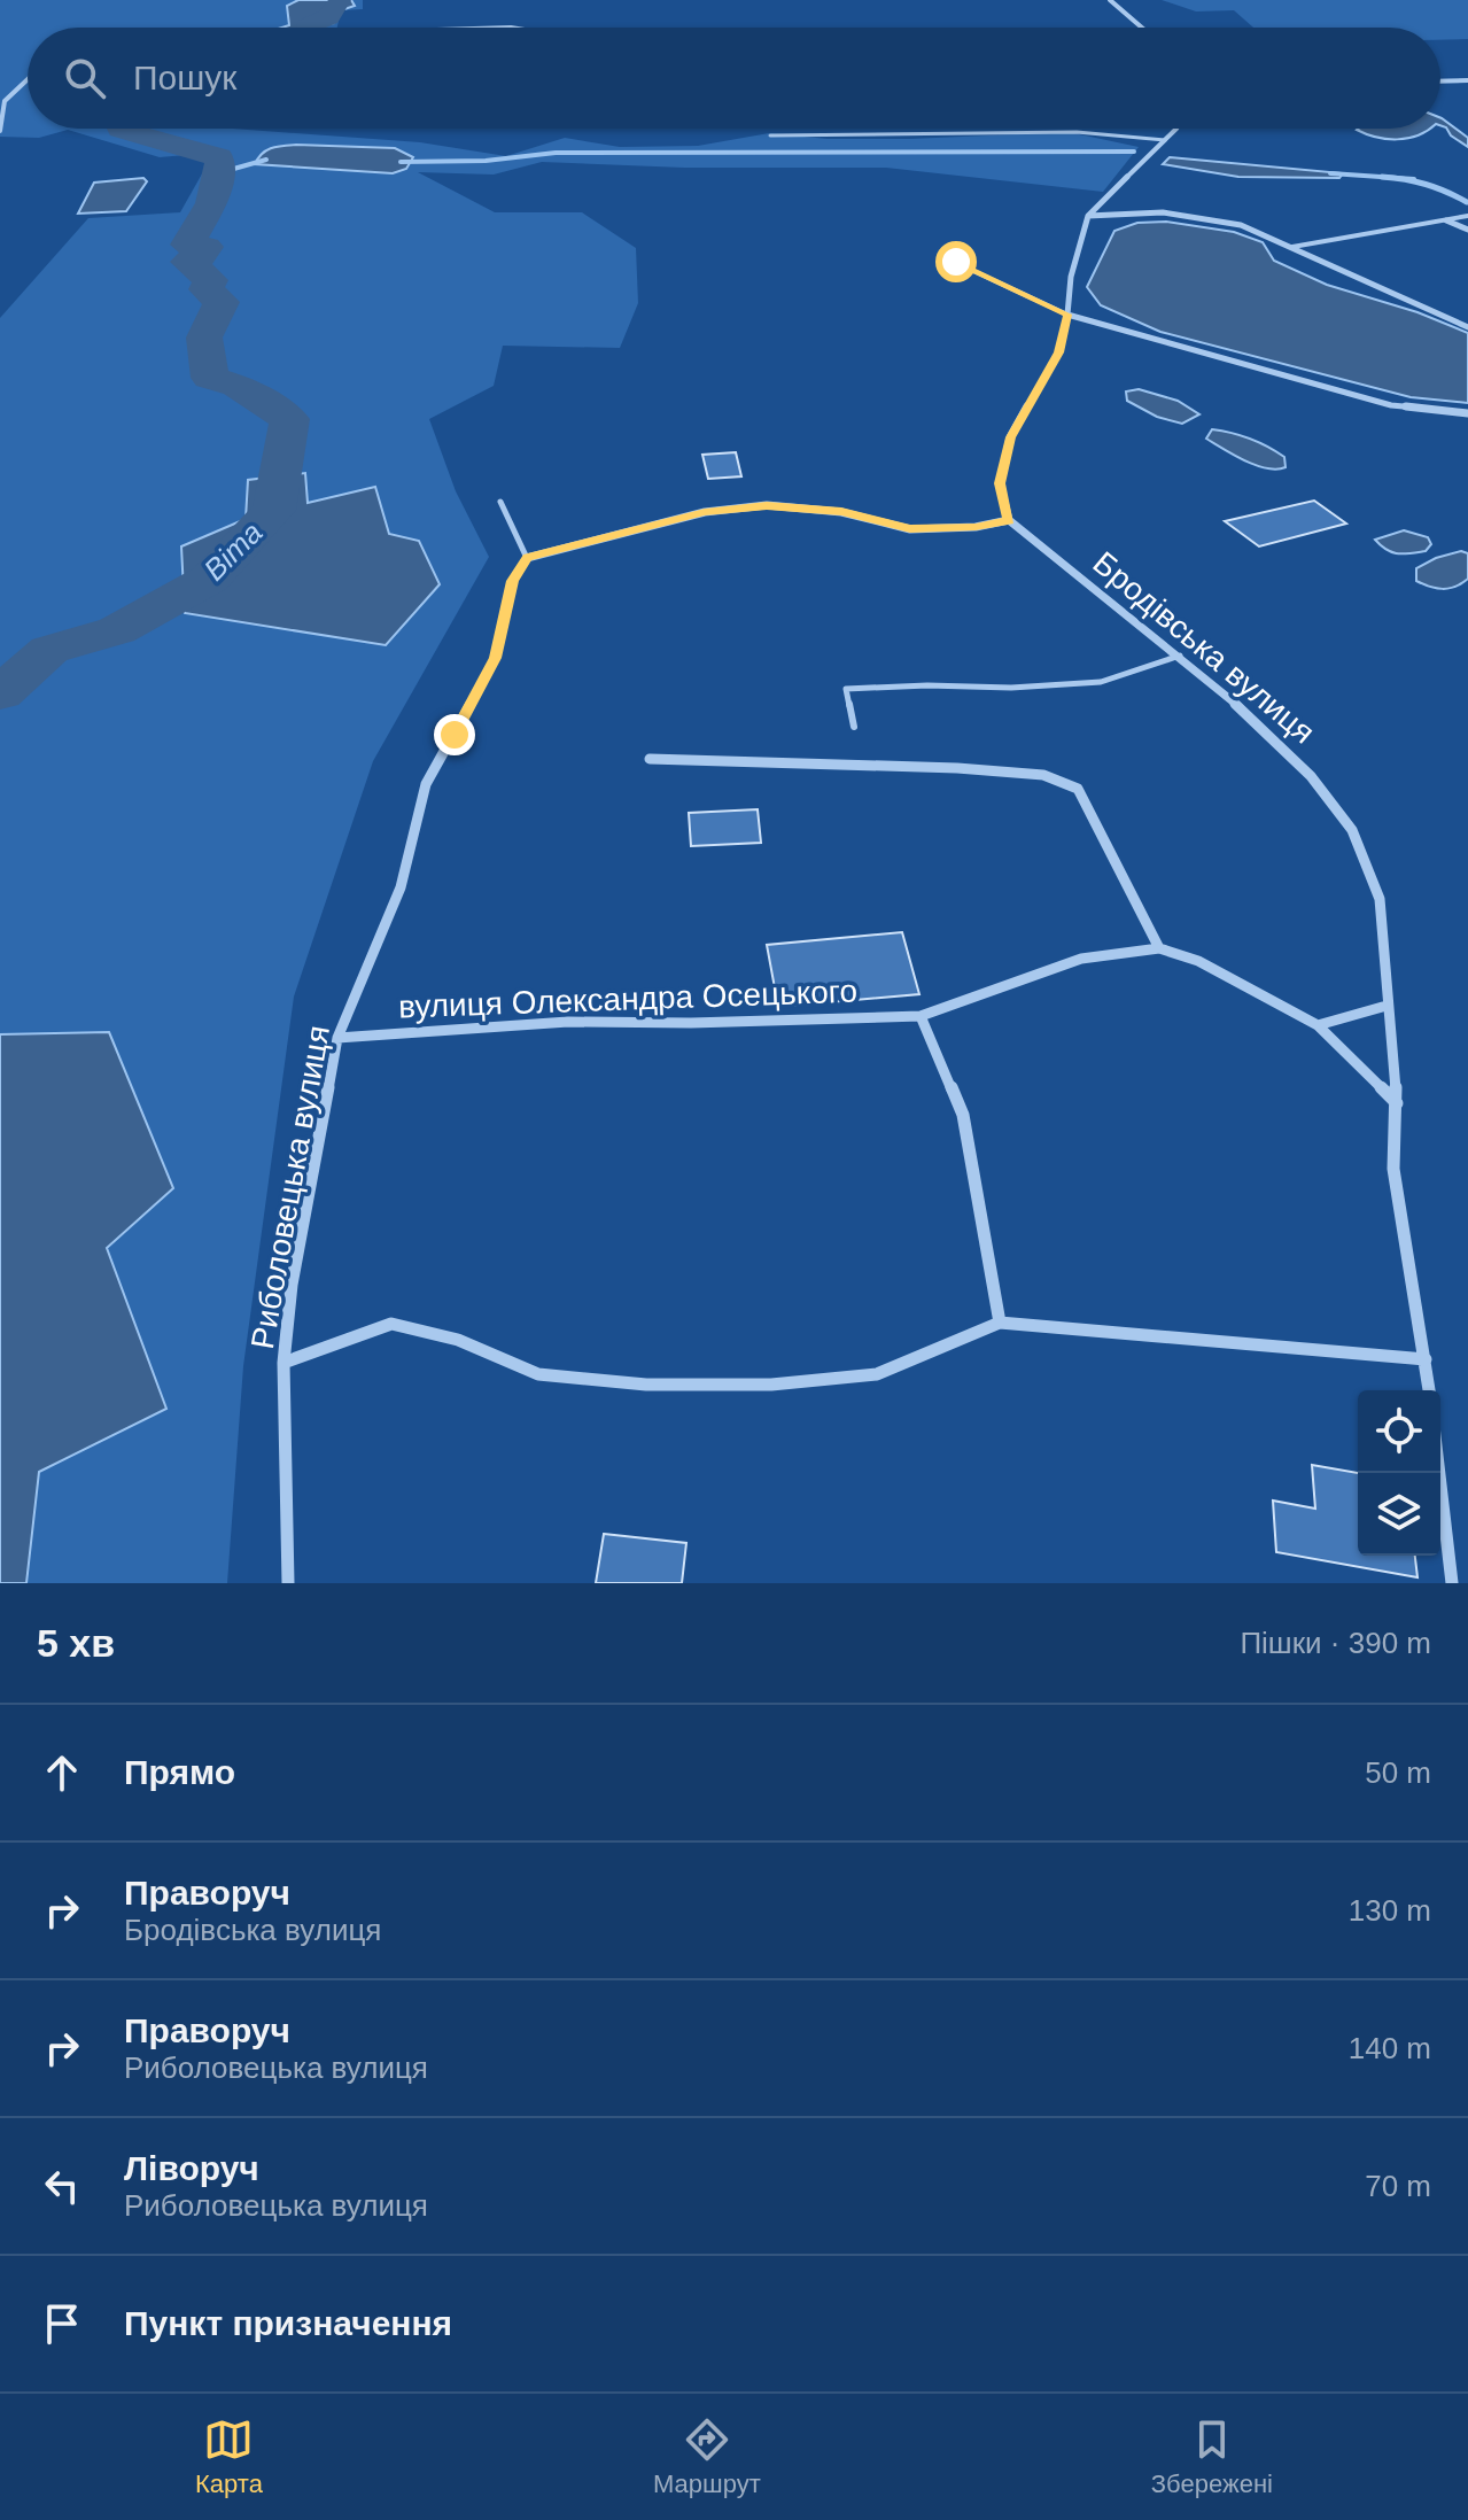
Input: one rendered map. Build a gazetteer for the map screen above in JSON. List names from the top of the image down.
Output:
{
  "streets": {
    "street": ["Бродівська вулиця", "вулиця Олександра Осецького", "Риболовецька вулиця"]
  },
  "crossings": [
    ["Бродівська вулиця", "вулиця Олександра Осецького"],
    ["вулиця Олександра Осецького", "Риболовецька вулиця"]
  ],
  "water": ["Віта"],
  "page": {
    "search": "Пошук",
    "heading": ["5 хв", "Пішки · 390 m"],
    "list": [
      ["Прямо", "50 m"],
      ["Праворуч", "Бродівська вулиця", "130 m"],
      ["Праворуч", "Риболовецька вулиця", "140 m"],
      ["Ліворуч", "Риболовецька вулиця", "70 m"],
      "Пункт призначення"
    ],
    "nav": ["Карта", "Маршрут", "Збережені"]
  }
}
